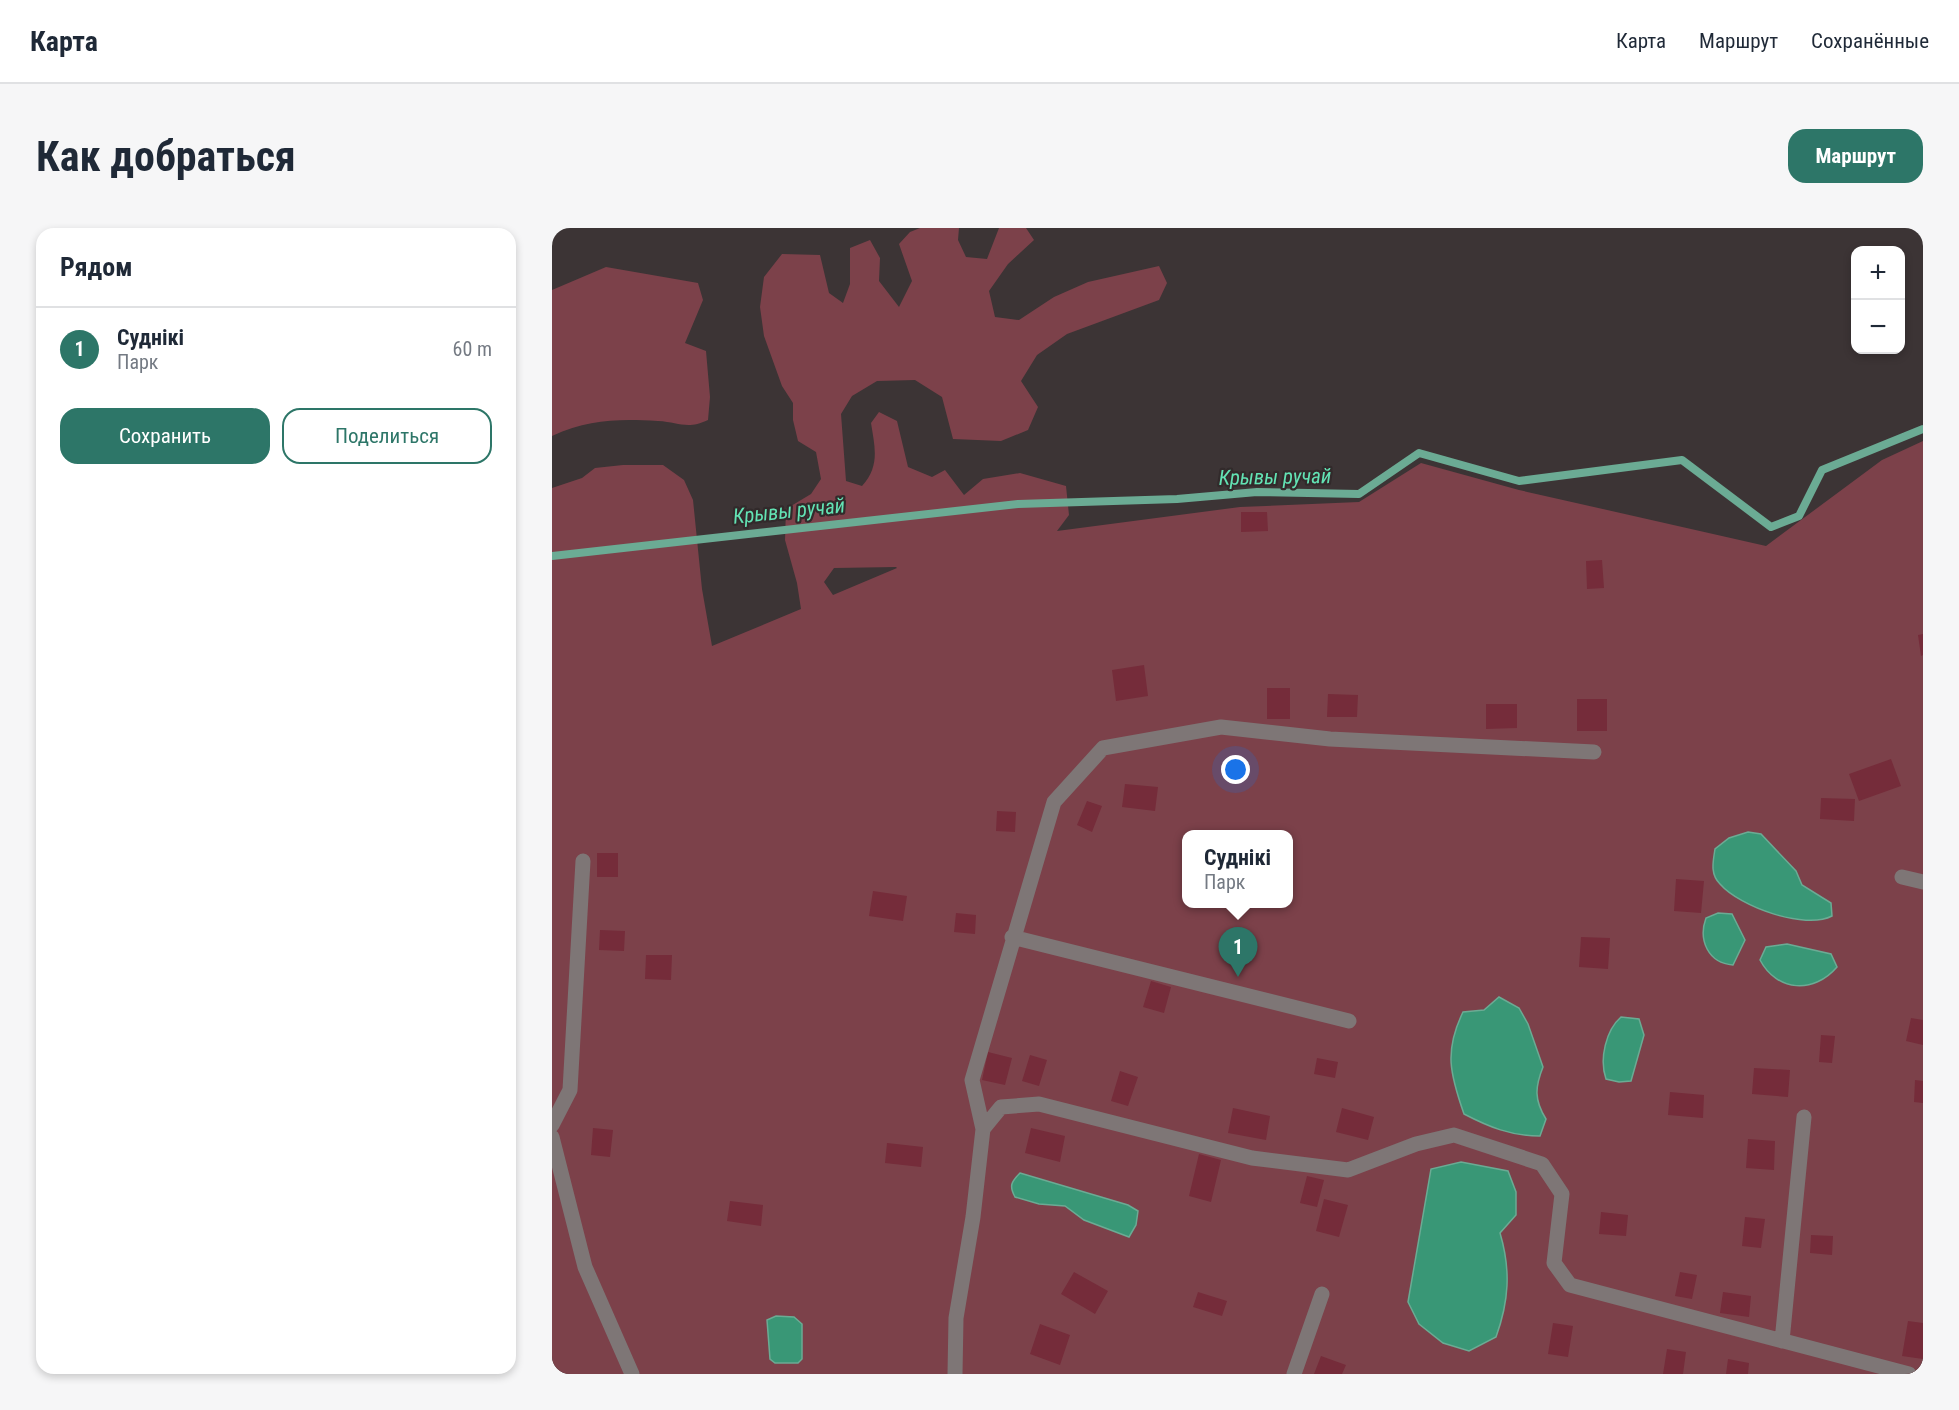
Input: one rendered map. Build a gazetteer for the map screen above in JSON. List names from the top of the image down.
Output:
{
  "water": ["Крывы ручай"],
  "page": {
    "header": "Карта",
    "nav": ["Карта", "Маршрут", "Сохранённые"],
    "buttons": [
      "Маршрут",
      ["Сохранить", "Поделиться"]
    ],
    "title": "Как добраться",
    "heading": "Рядом",
    "map_buttons": ["+", "−"],
    "list": [
      {
        "mark": "1",
        "name": "Суднікі",
        "note": "Парк",
        "value": "60 m"
      }
    ],
    "popup": ["Суднікі", "Парк"],
    "pins": "1"
  }
}
